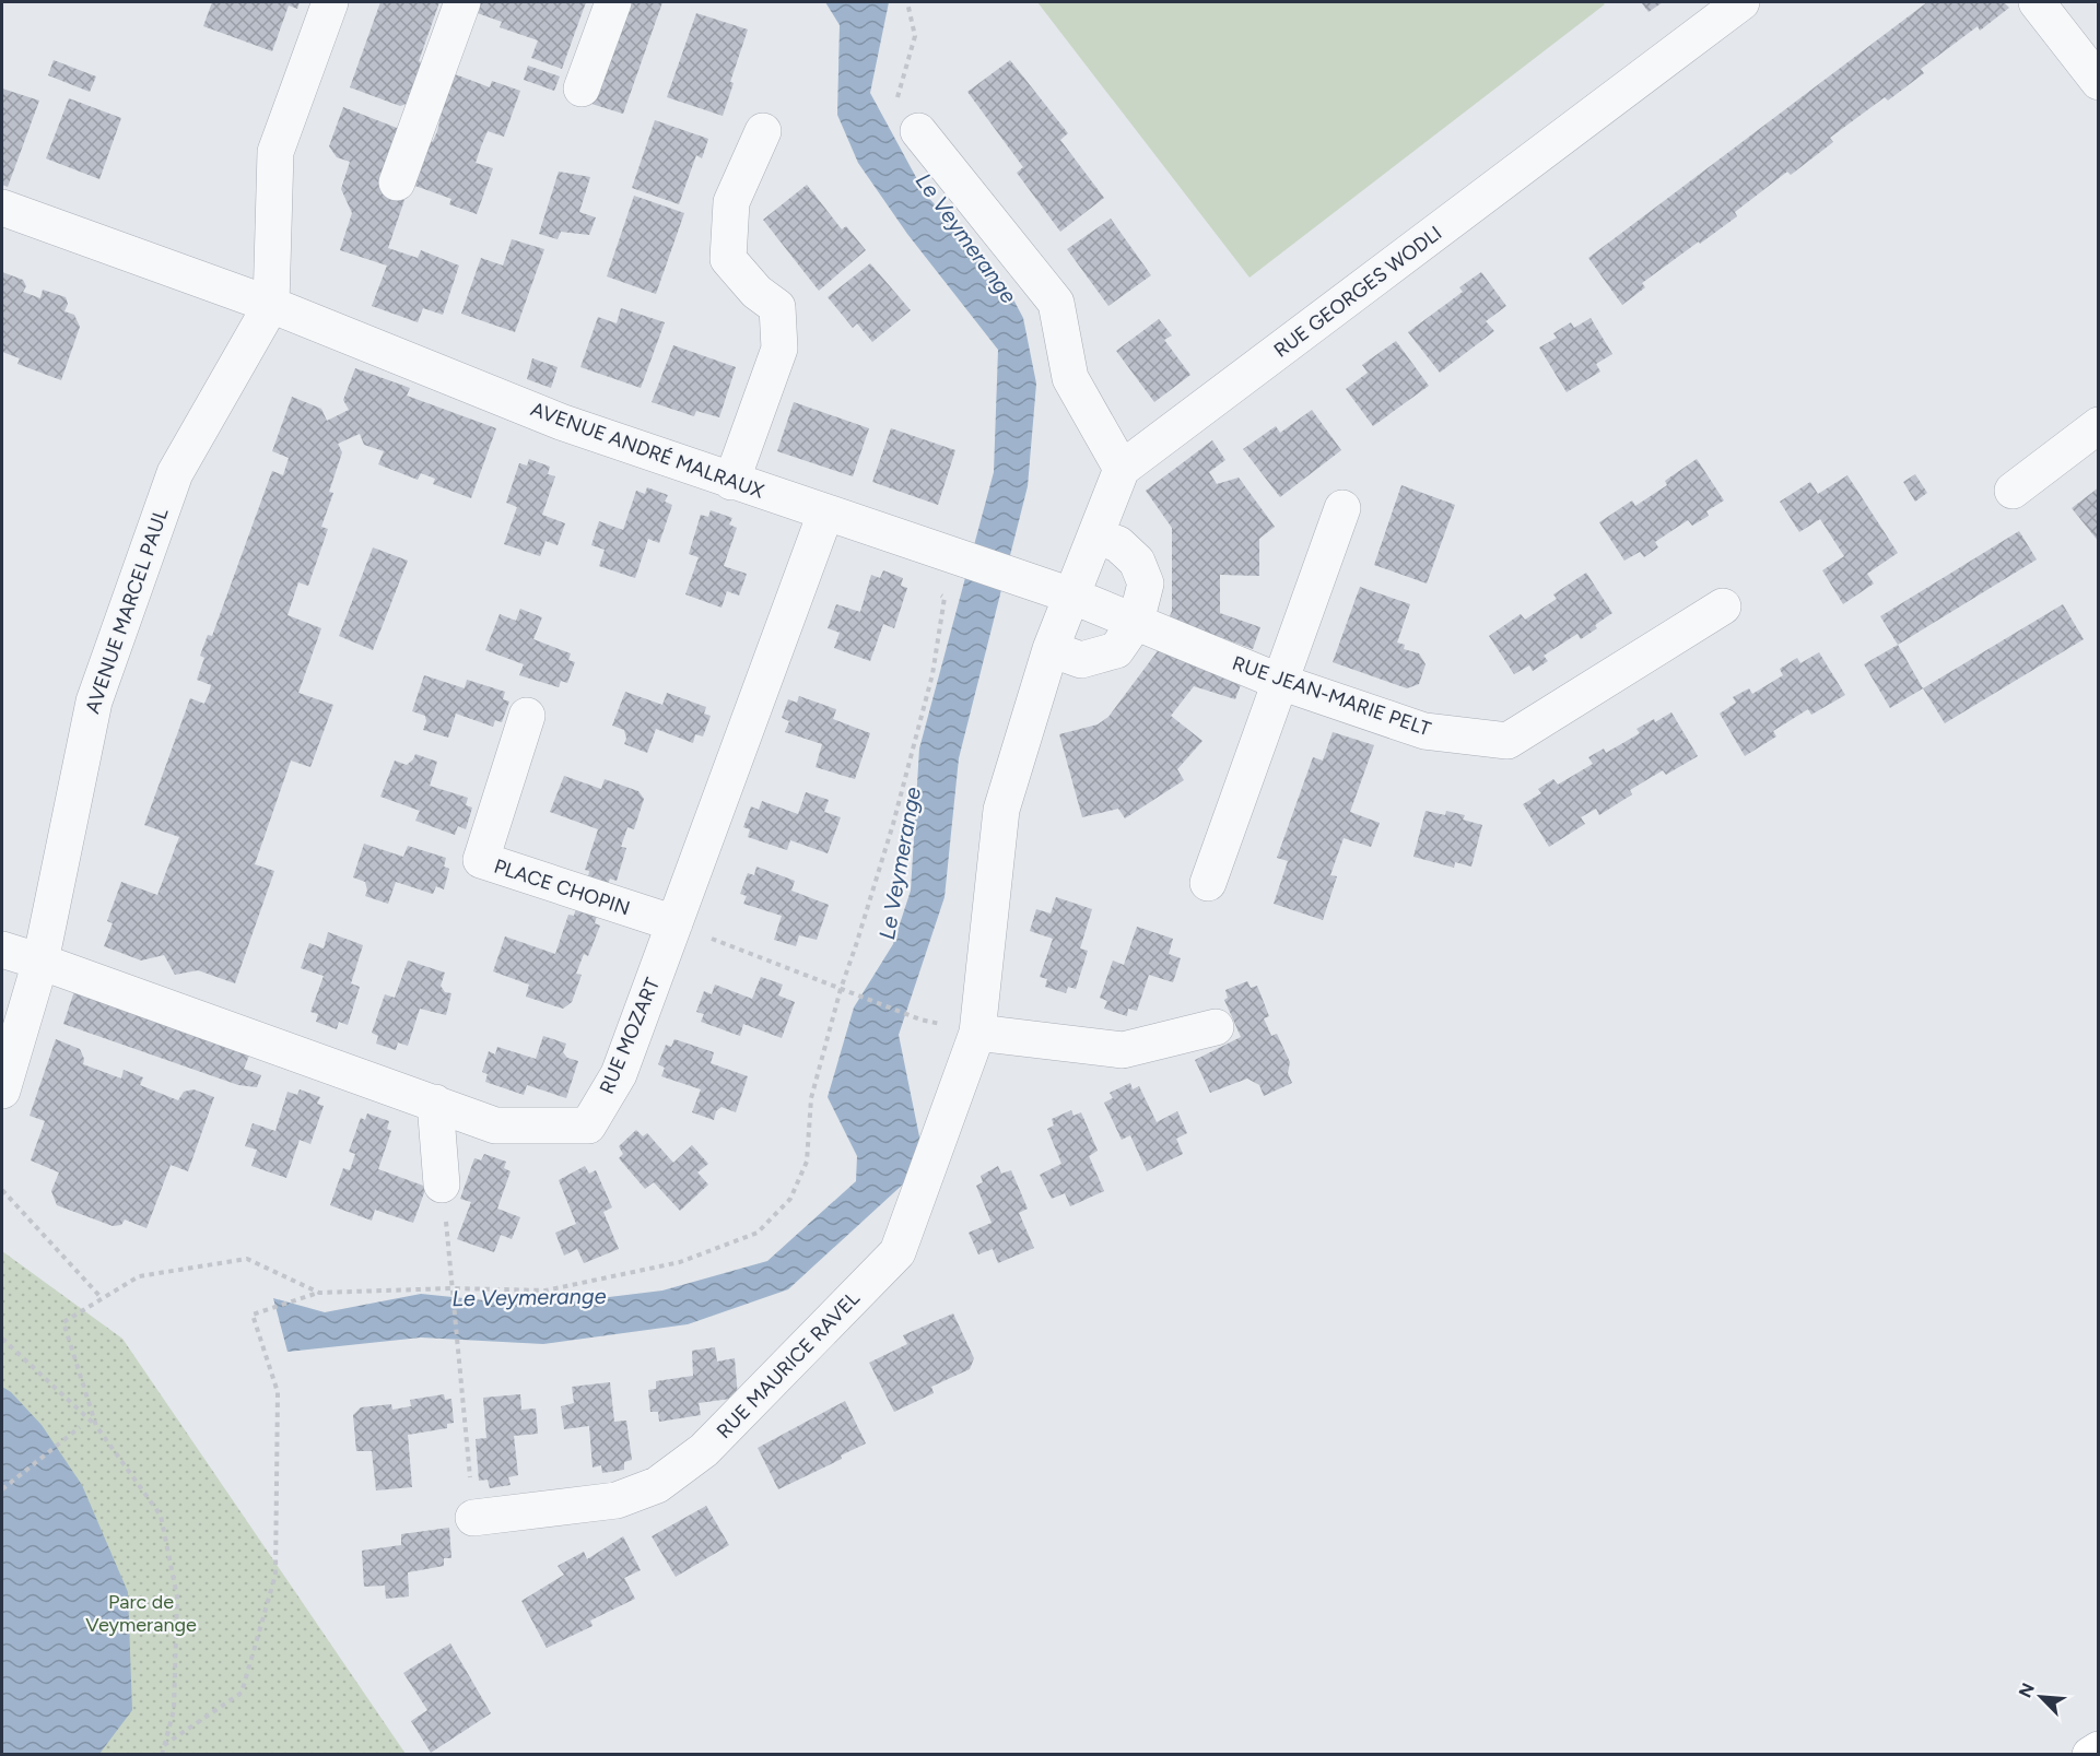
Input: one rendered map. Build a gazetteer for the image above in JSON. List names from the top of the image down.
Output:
{
  "streets": {
    "street": [
      "RUE GEORGES WODLI",
      "AVENUE ANDRÉ MALRAUX",
      "AVENUE MARCEL PAUL",
      "RUE JEAN-MARIE PELT",
      "PLACE CHOPIN",
      "RUE MOZART",
      "RUE MAURICE RAVEL"
    ]
  },
  "crossings": [
    ["AVENUE ANDRÉ MALRAUX", "AVENUE MARCEL PAUL"],
    ["AVENUE ANDRÉ MALRAUX", "RUE JEAN-MARIE PELT"],
    ["AVENUE ANDRÉ MALRAUX", "RUE MOZART"],
    ["AVENUE ANDRÉ MALRAUX", "RUE MAURICE RAVEL"],
    ["AVENUE MARCEL PAUL", "RUE MOZART"],
    ["RUE JEAN-MARIE PELT", "RUE MAURICE RAVEL"],
    ["PLACE CHOPIN", "RUE MOZART"]
  ],
  "water": ["Le Veymerange"],
  "parks": ["Parc de Veymerange"],
  "north": "top left"
}
